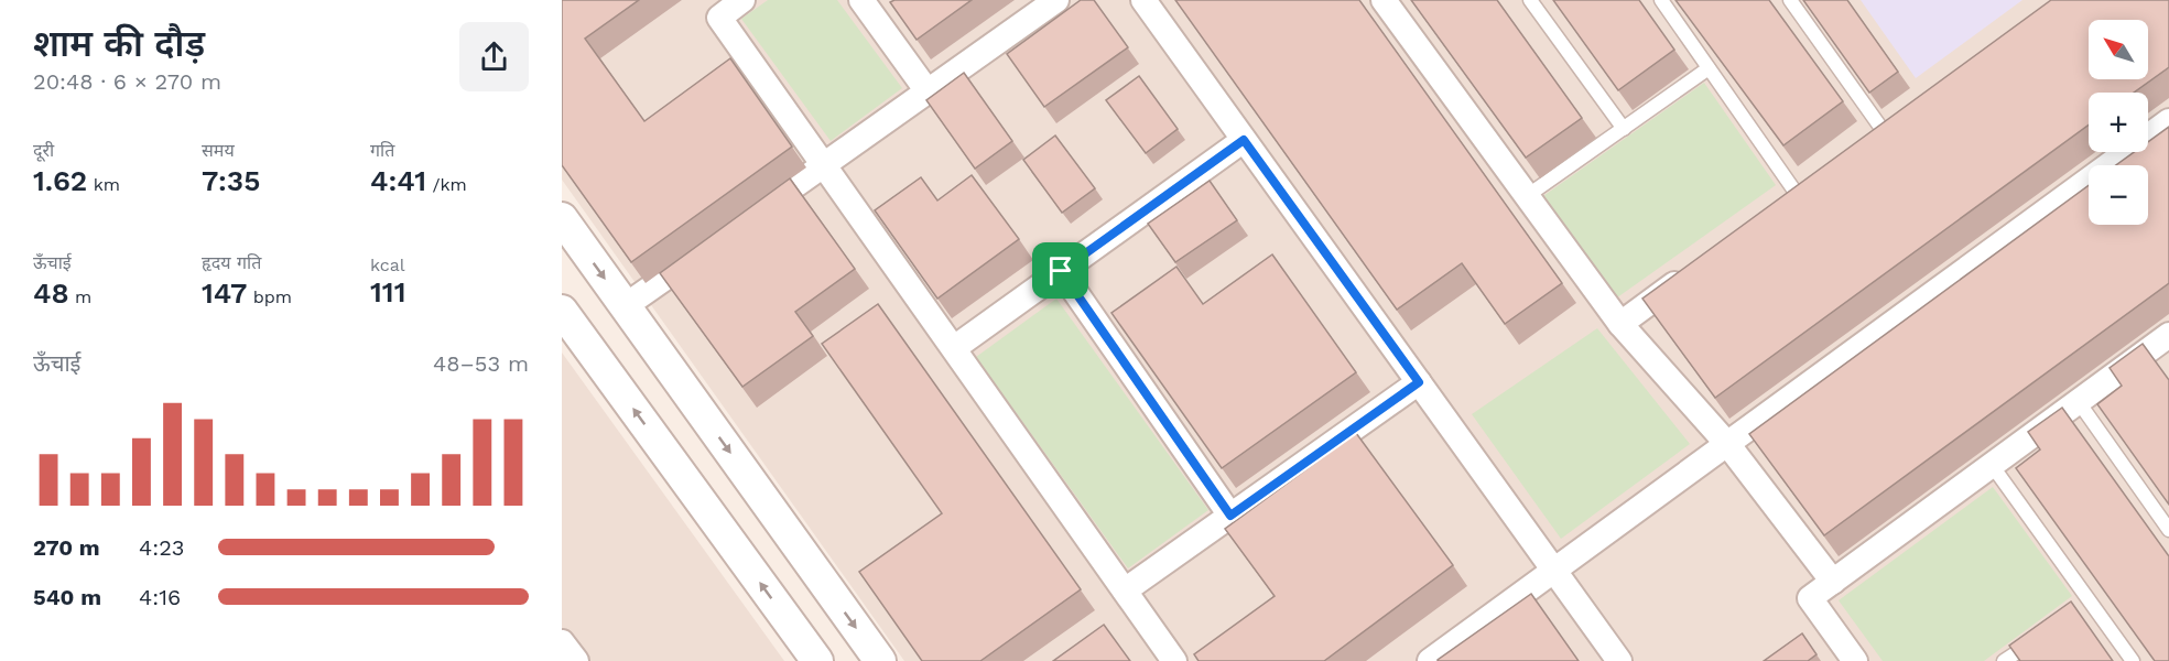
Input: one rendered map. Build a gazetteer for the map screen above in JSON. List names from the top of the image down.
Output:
{
  "north": "top left",
  "page": {
    "heading": ["शाम की दौड़", "20:48 · 6 × 270 m"],
    "map_buttons": ["+", "−"],
    "stats": [
      ["दूरी", "1.62 km"],
      ["समय", "7:35"],
      ["गति", "4:41 /km"],
      ["ऊँचाई", "48 m"],
      ["हृदय गति", "147 bpm"],
      ["kcal", "111"]
    ],
    "chart": ["ऊँचाई", "48–53 m"],
    "list": [
      {
        "name": "270 m",
        "note": "4:23"
      },
      {
        "name": "540 m",
        "note": "4:16"
      }
    ]
  }
}
